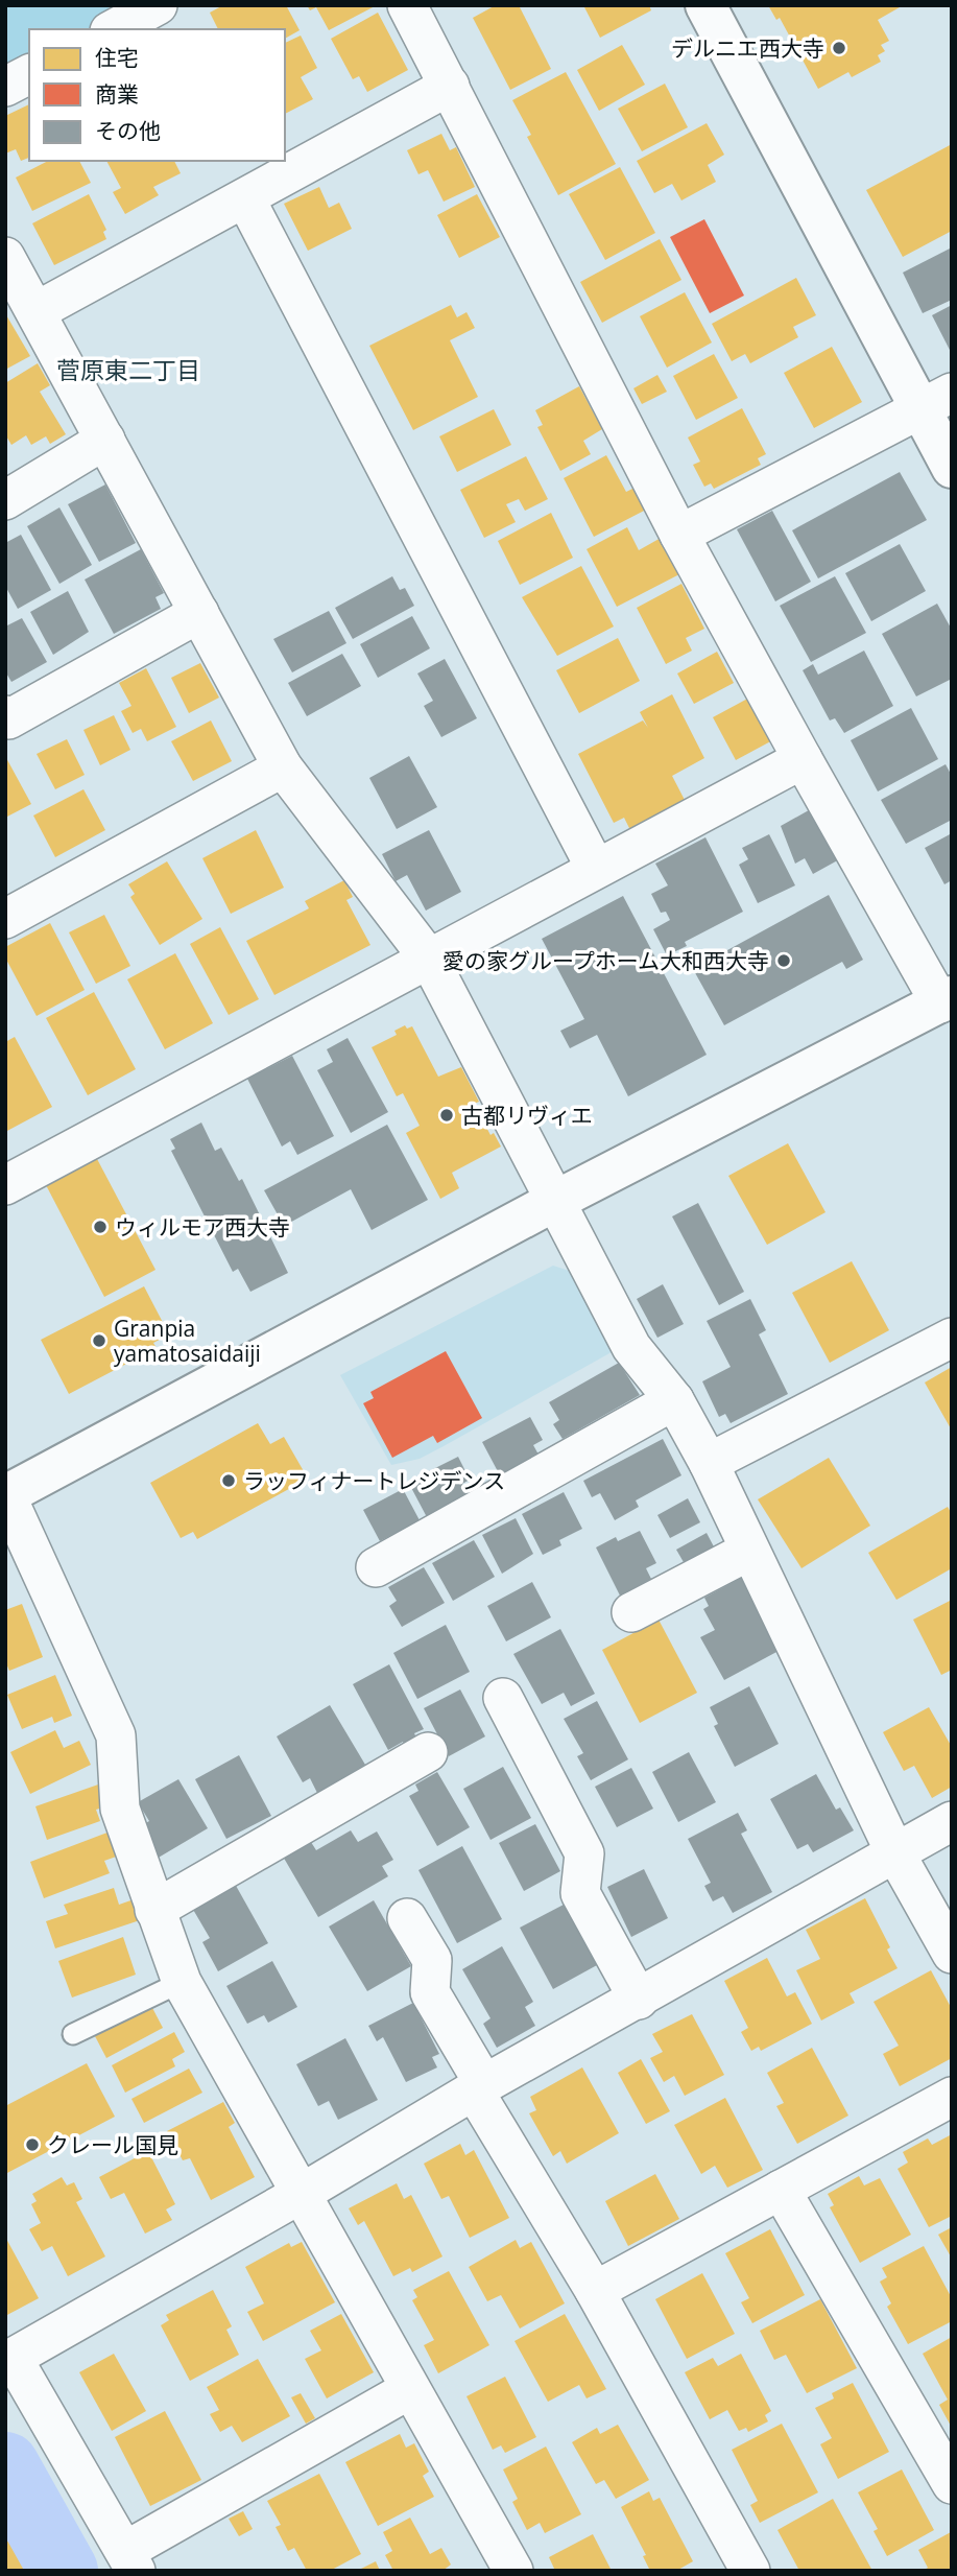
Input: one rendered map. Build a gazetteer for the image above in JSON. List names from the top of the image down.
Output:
{
  "districts": ["菅原東二丁目"],
  "places": [
    "デルニエ西大寺",
    "愛の家グループホーム大和西大寺",
    "古都リヴィエ",
    "ウィルモア西大寺",
    "Granpia yamatosaidaiji",
    "ラッフィナートレジデンス",
    "クレール国見"
  ],
  "legend": ["住宅", "商業", "その他"]
}
